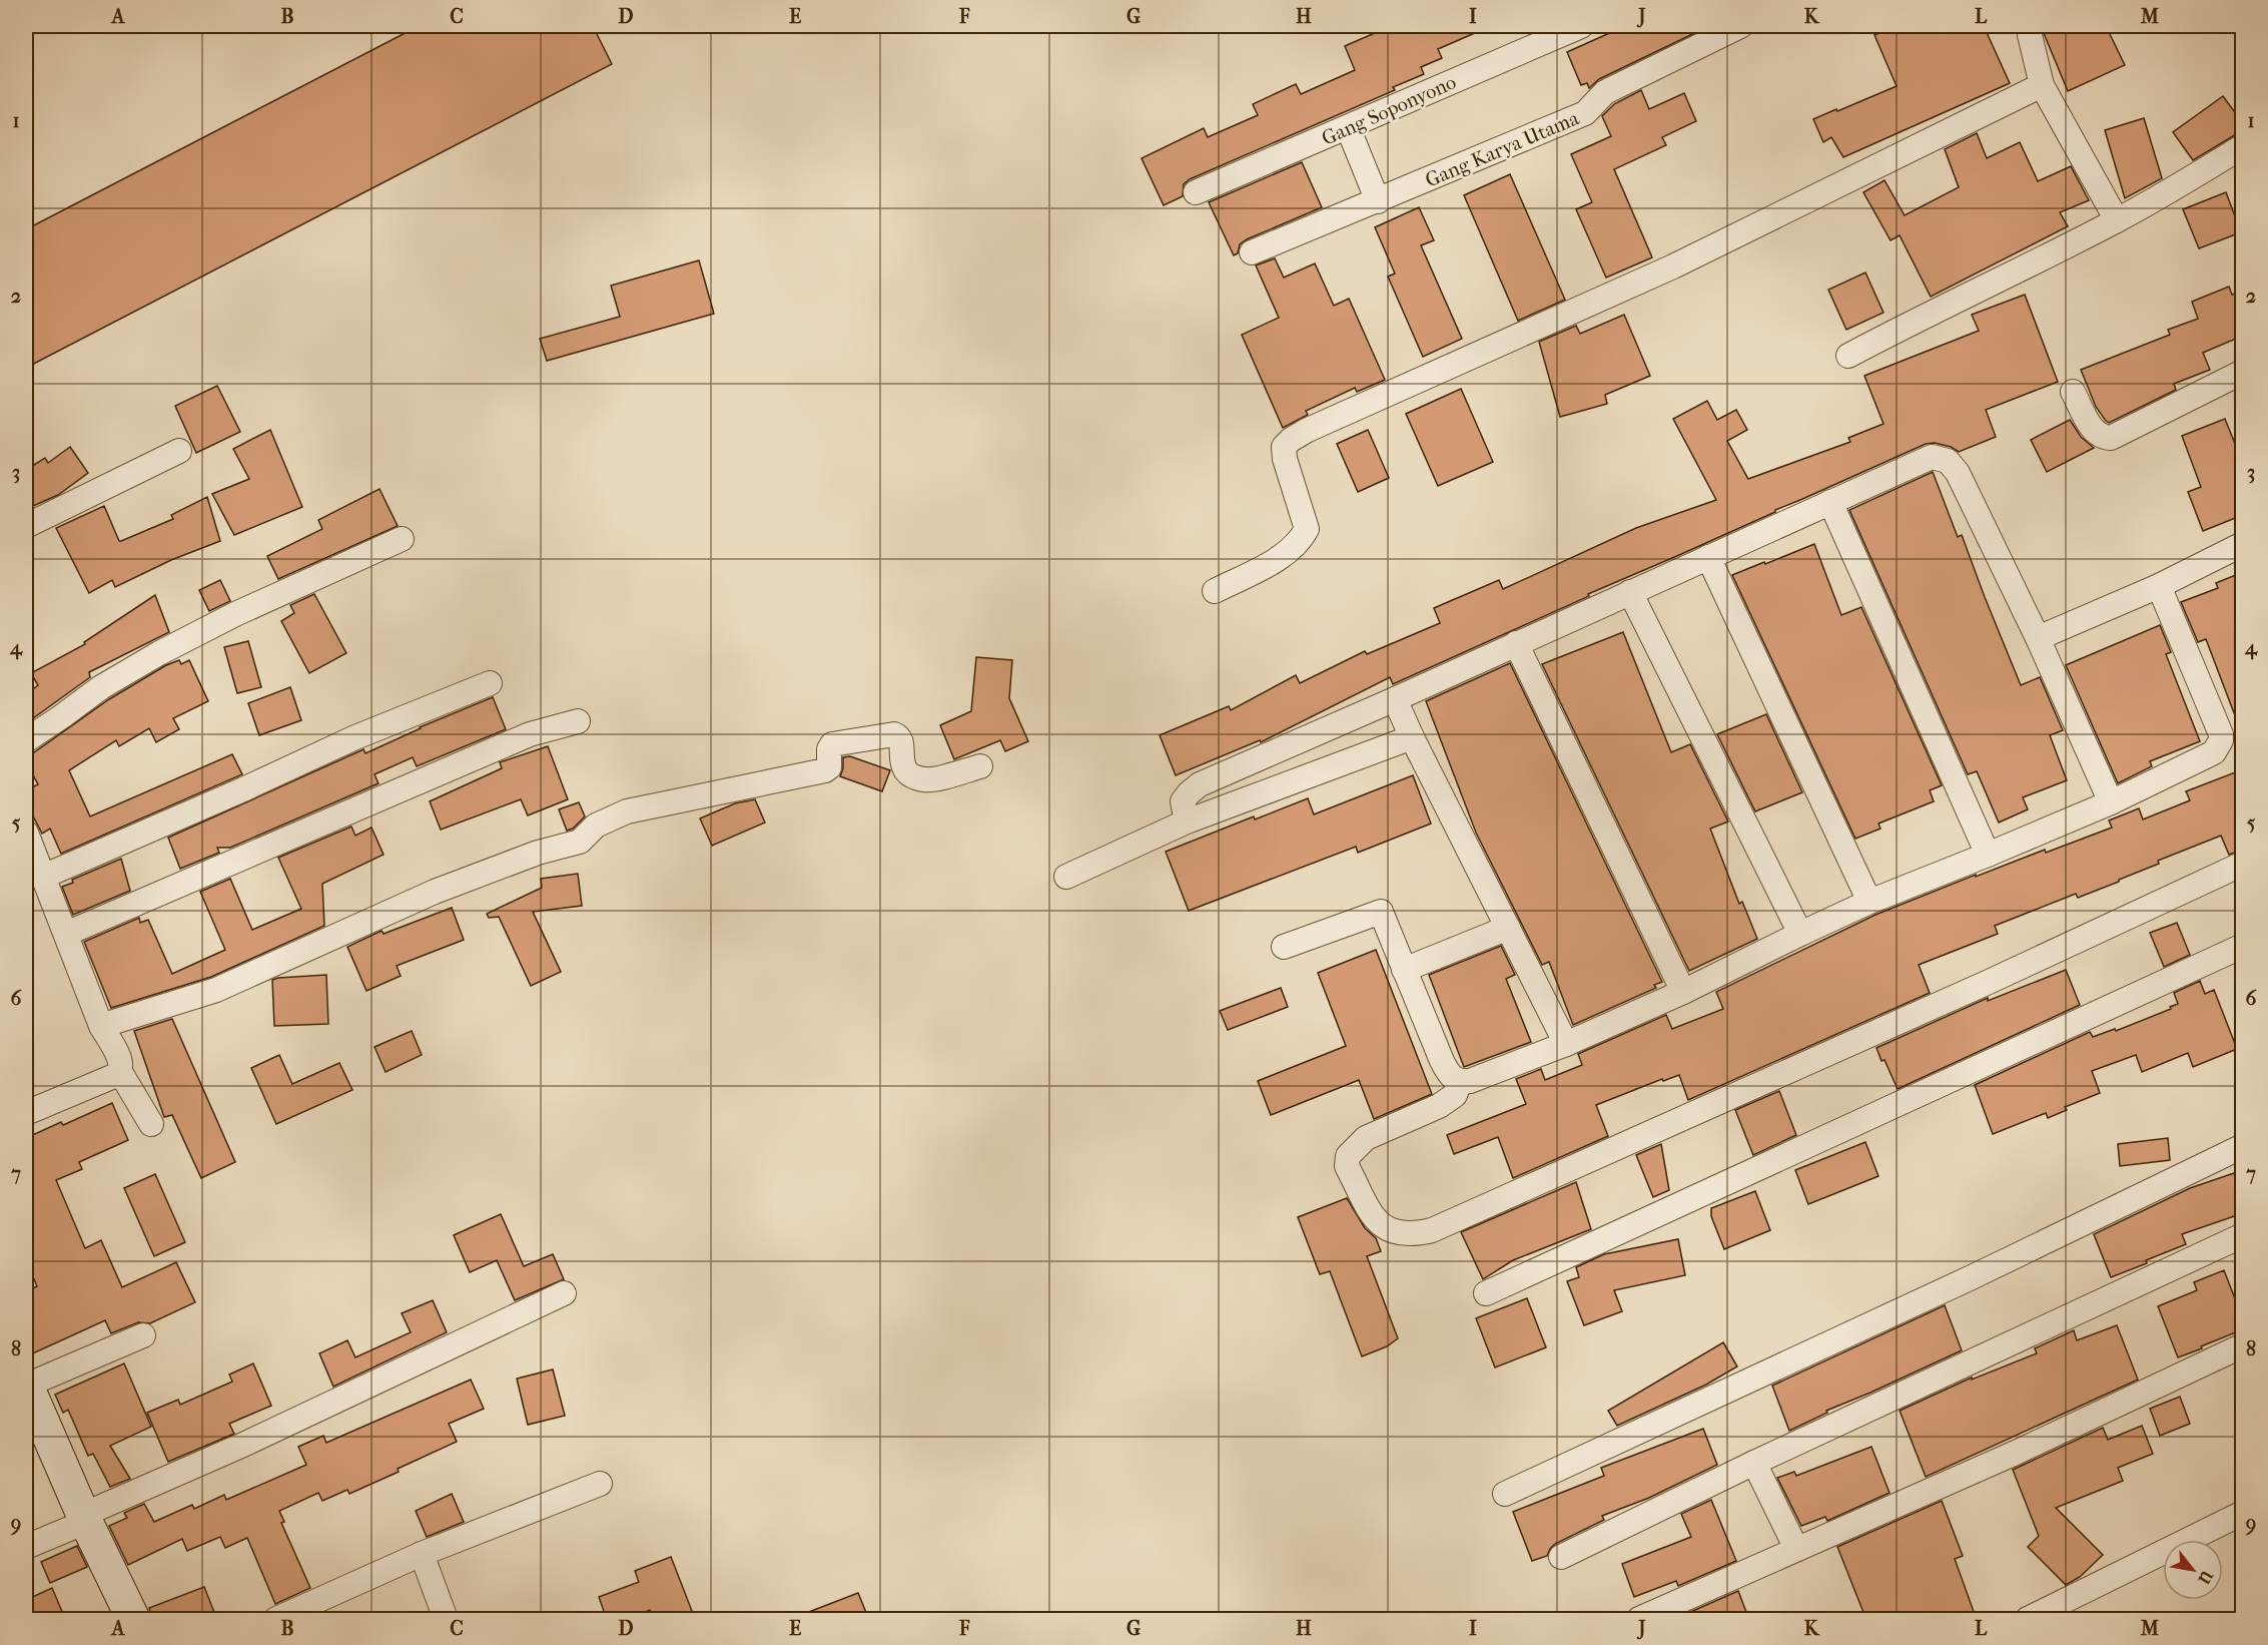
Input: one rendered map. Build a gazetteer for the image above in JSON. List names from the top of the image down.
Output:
{
  "streets": {
    "street": ["Gang Soponyono", "Gang Karya Utama"]
  },
  "north": "bottom right",
  "grid": {
    "columns": [
      "A",
      "B",
      "C",
      "D",
      "E",
      "F",
      "G",
      "H",
      "I",
      "J",
      "K",
      "L",
      "M"
    ],
    "rows": [
      "1",
      "2",
      "3",
      "4",
      "5",
      "6",
      "7",
      "8",
      "9"
    ]
  }
}
